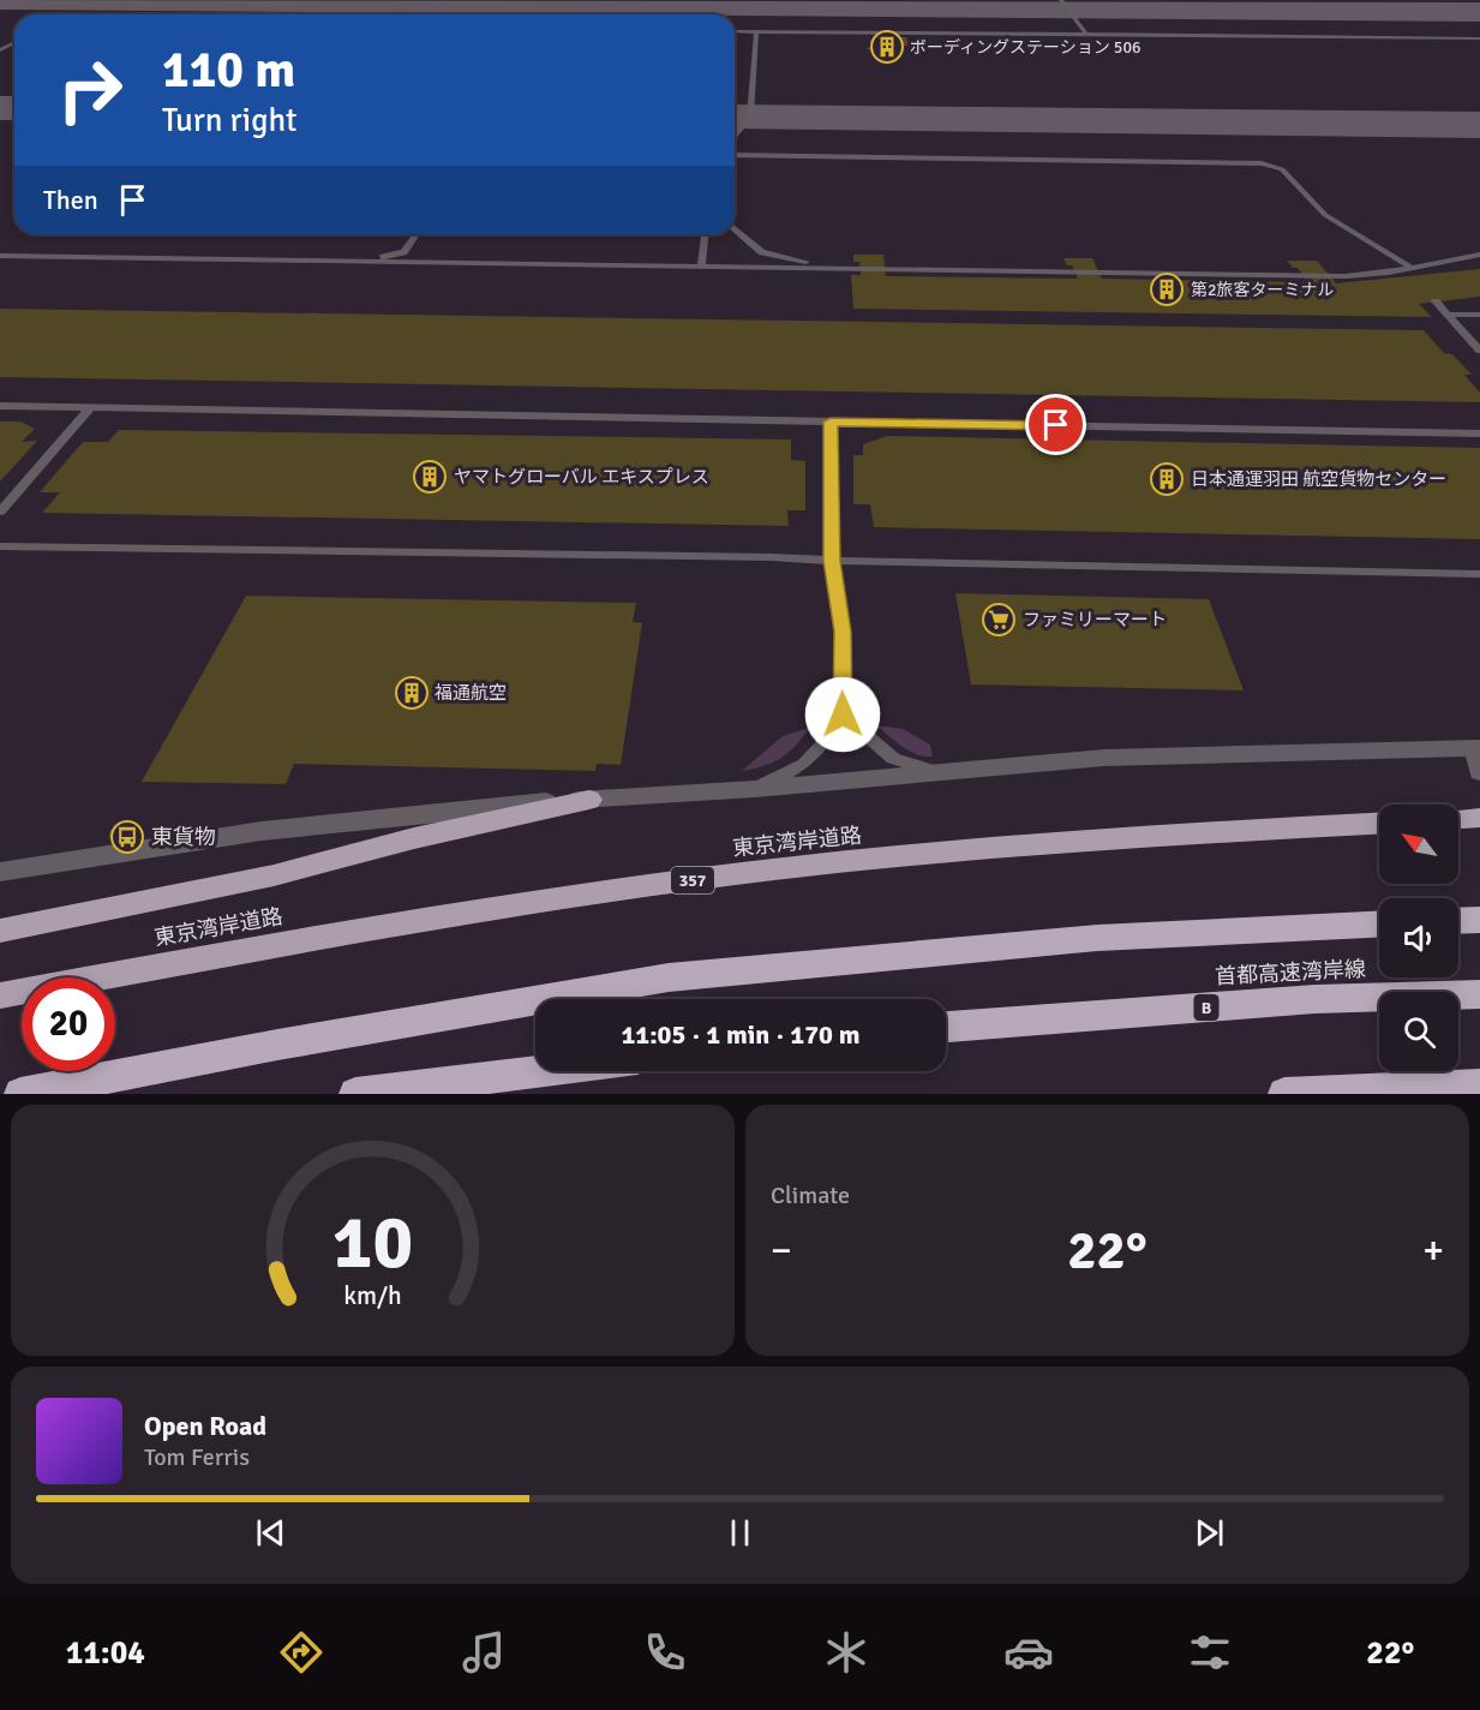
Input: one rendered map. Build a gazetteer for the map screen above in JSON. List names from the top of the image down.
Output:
{
  "streets": {
    "highway": [
      "東京湾岸道路",
      "357",
      "首都高速湾岸線",
      "B"
    ]
  },
  "places": {
    "building": [
      "ボーディングステーション 506",
      "第2旅客ターミナル",
      "ヤマトグローバル エキスプレス",
      "日本通運羽田 航空貨物センター",
      "福通航空"
    ],
    "supermarket": ["ファミリーマート"],
    "bus stop": ["東貨物"]
  },
  "north": "top left",
  "page": {
    "turn": ["110 m", "Turn right"],
    "then": "Then",
    "limit": "20",
    "trip": "11:05 · 1 min · 170 m",
    "tile": "Climate",
    "heat": ["−", "22°", "+"],
    "song": ["Open Road", "Tom Ferris"],
    "tabs": ["11:04", "22°"],
    "gauge": ["10", "km/h"]
  }
}
